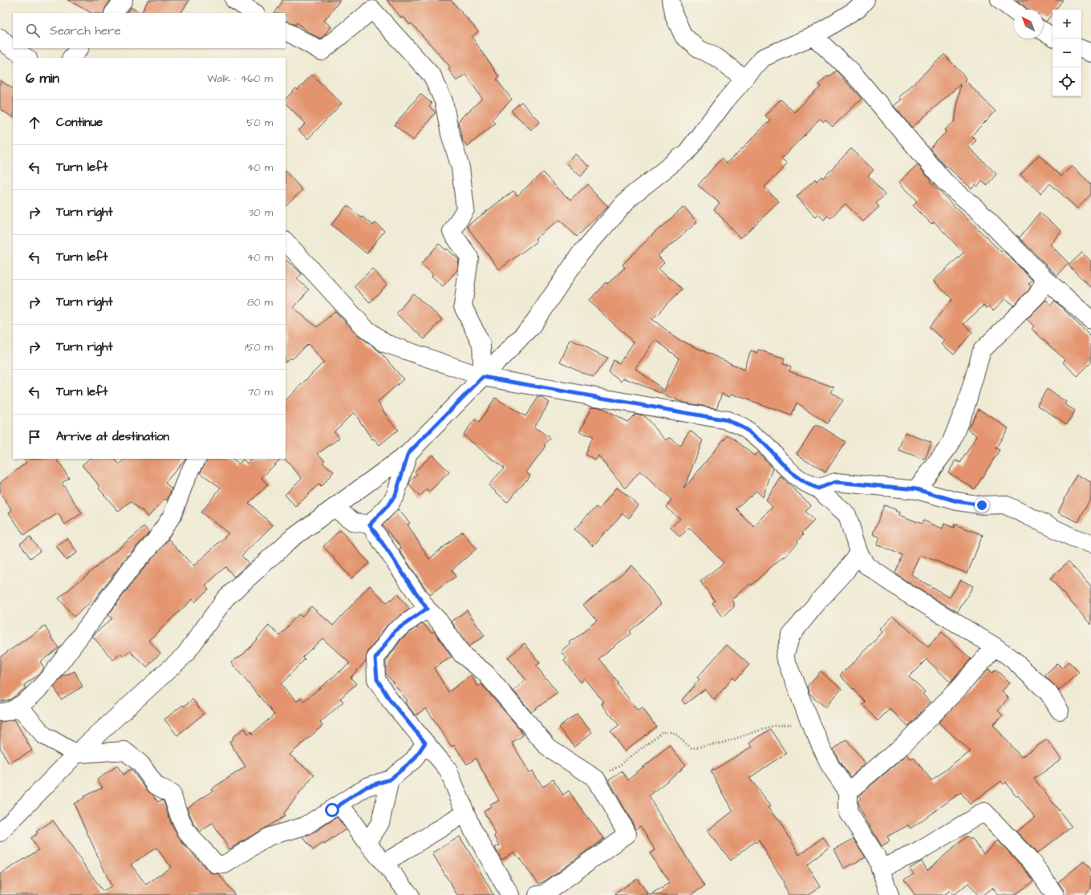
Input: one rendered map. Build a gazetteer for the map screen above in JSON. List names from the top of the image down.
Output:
{
  "north": "top left",
  "page": {
    "map_buttons": ["+", "−"],
    "search": "Search here",
    "heading": ["6 min", "Walk · 460 m"],
    "list": [
      ["Continue", "50 m"],
      ["Turn left", "40 m"],
      ["Turn right", "30 m"],
      ["Turn left", "40 m"],
      ["Turn right", "80 m"],
      ["Turn right", "150 m"],
      ["Turn left", "70 m"],
      "Arrive at destination"
    ]
  }
}
